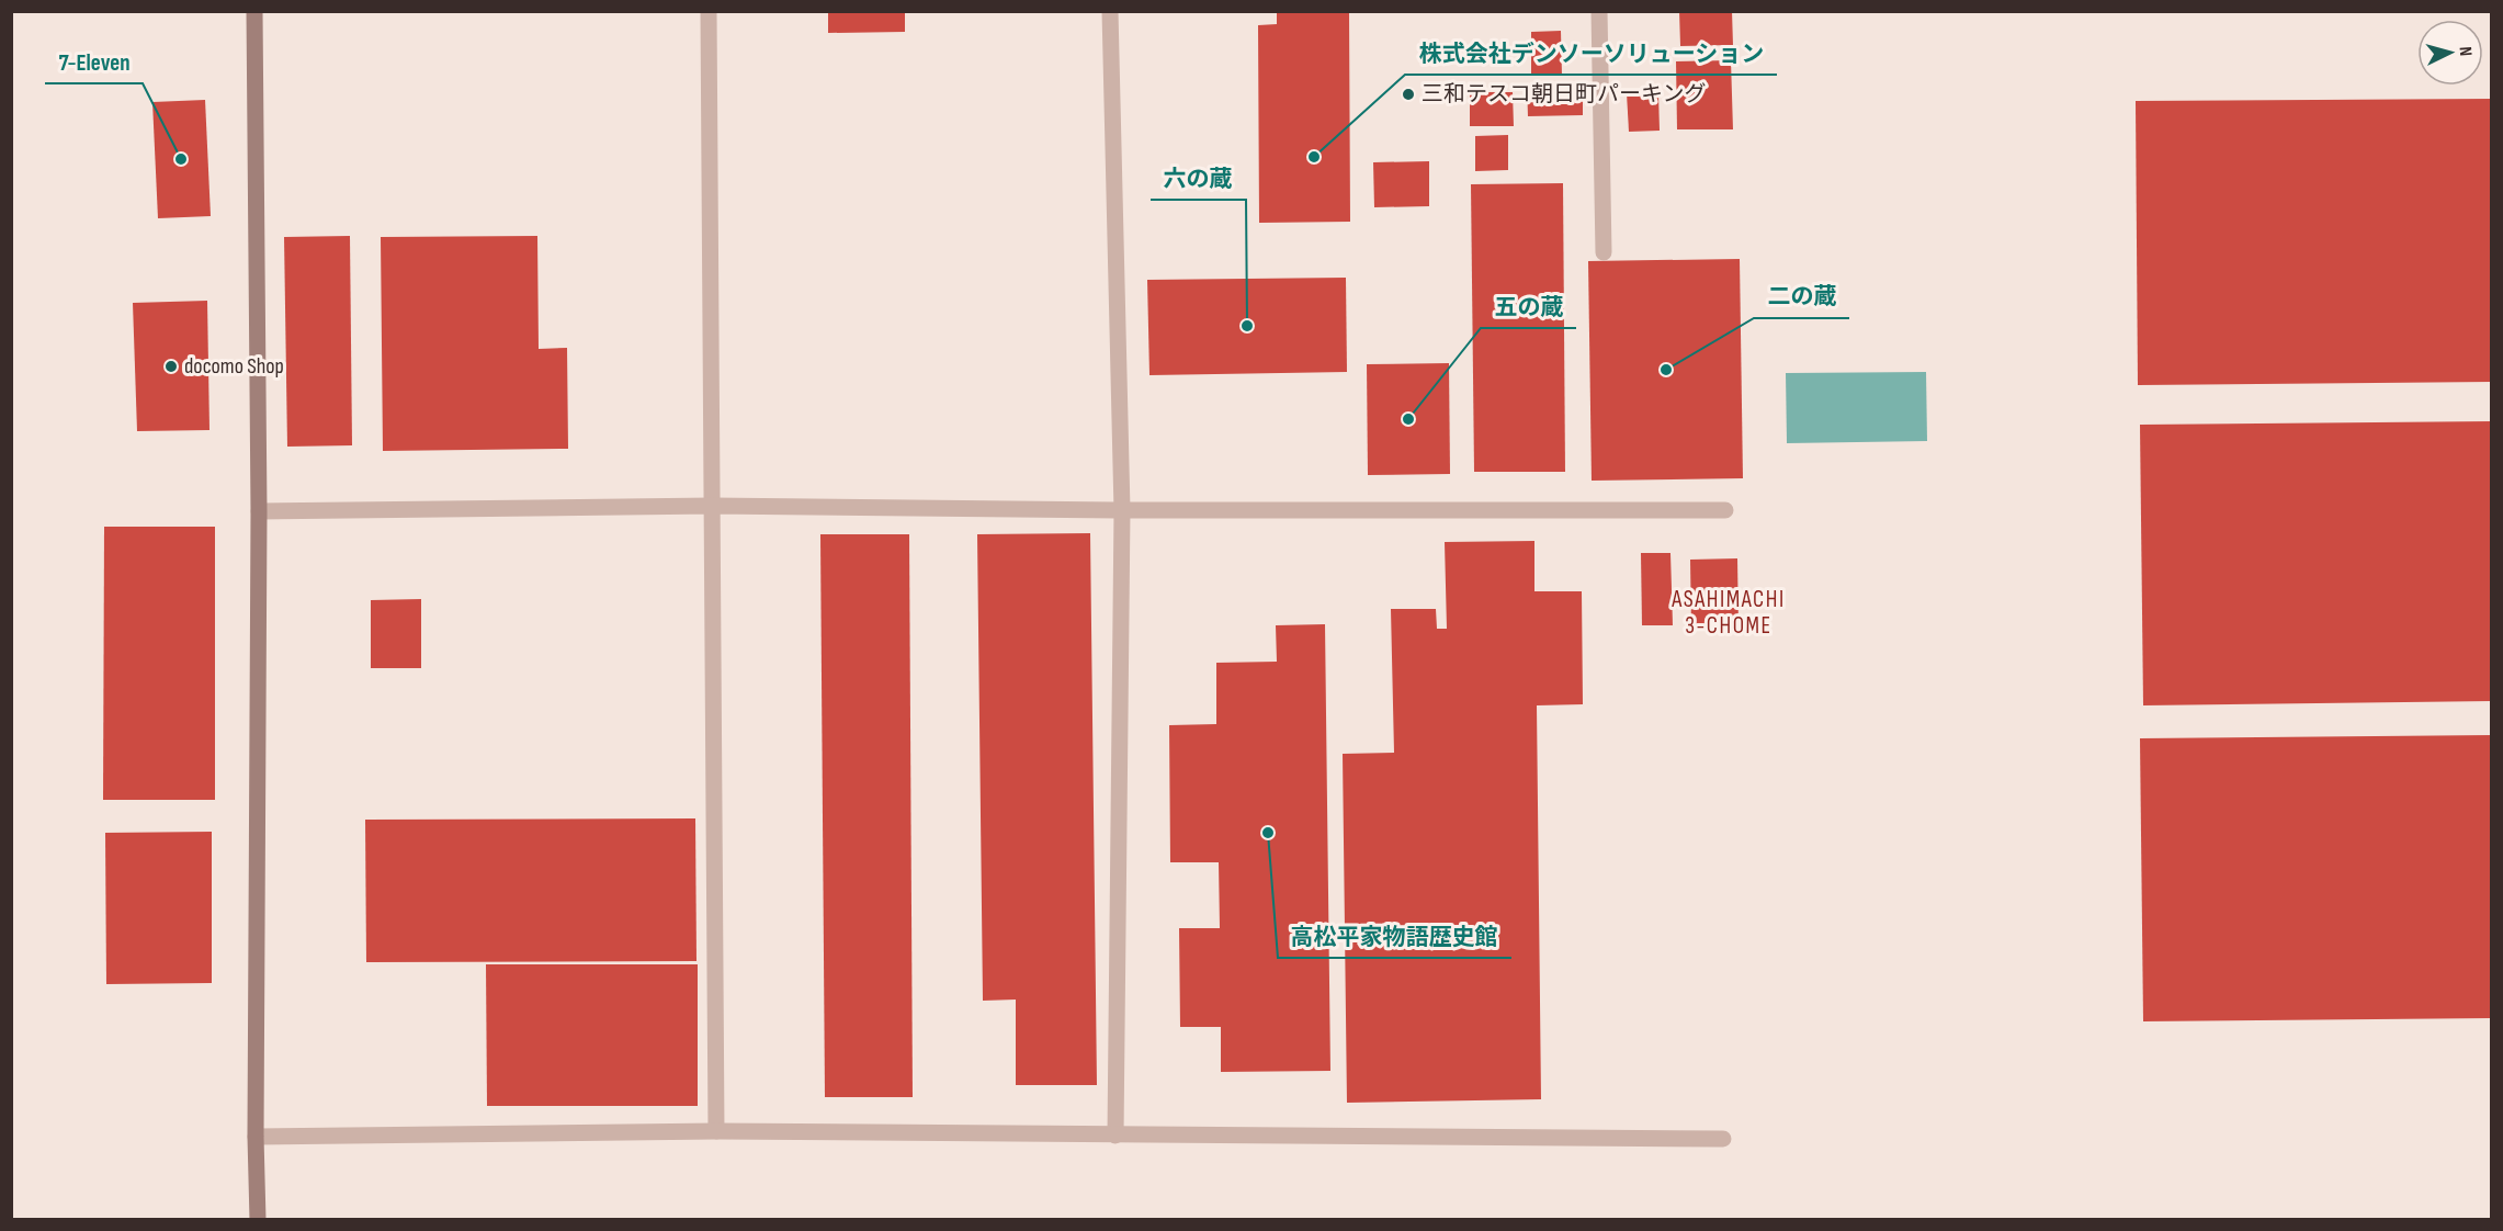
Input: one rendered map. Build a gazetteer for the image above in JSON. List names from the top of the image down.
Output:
{
  "districts": ["ASAHIMACHI 3-CHOME"],
  "places": [
    "三和テスコ朝日町パーキング",
    "株式会社デンソーソリューション",
    "7-Eleven",
    "六の蔵",
    "docomo Shop",
    "二の蔵",
    "五の蔵",
    "高松平家物語歴史館"
  ],
  "north": "right"
}
